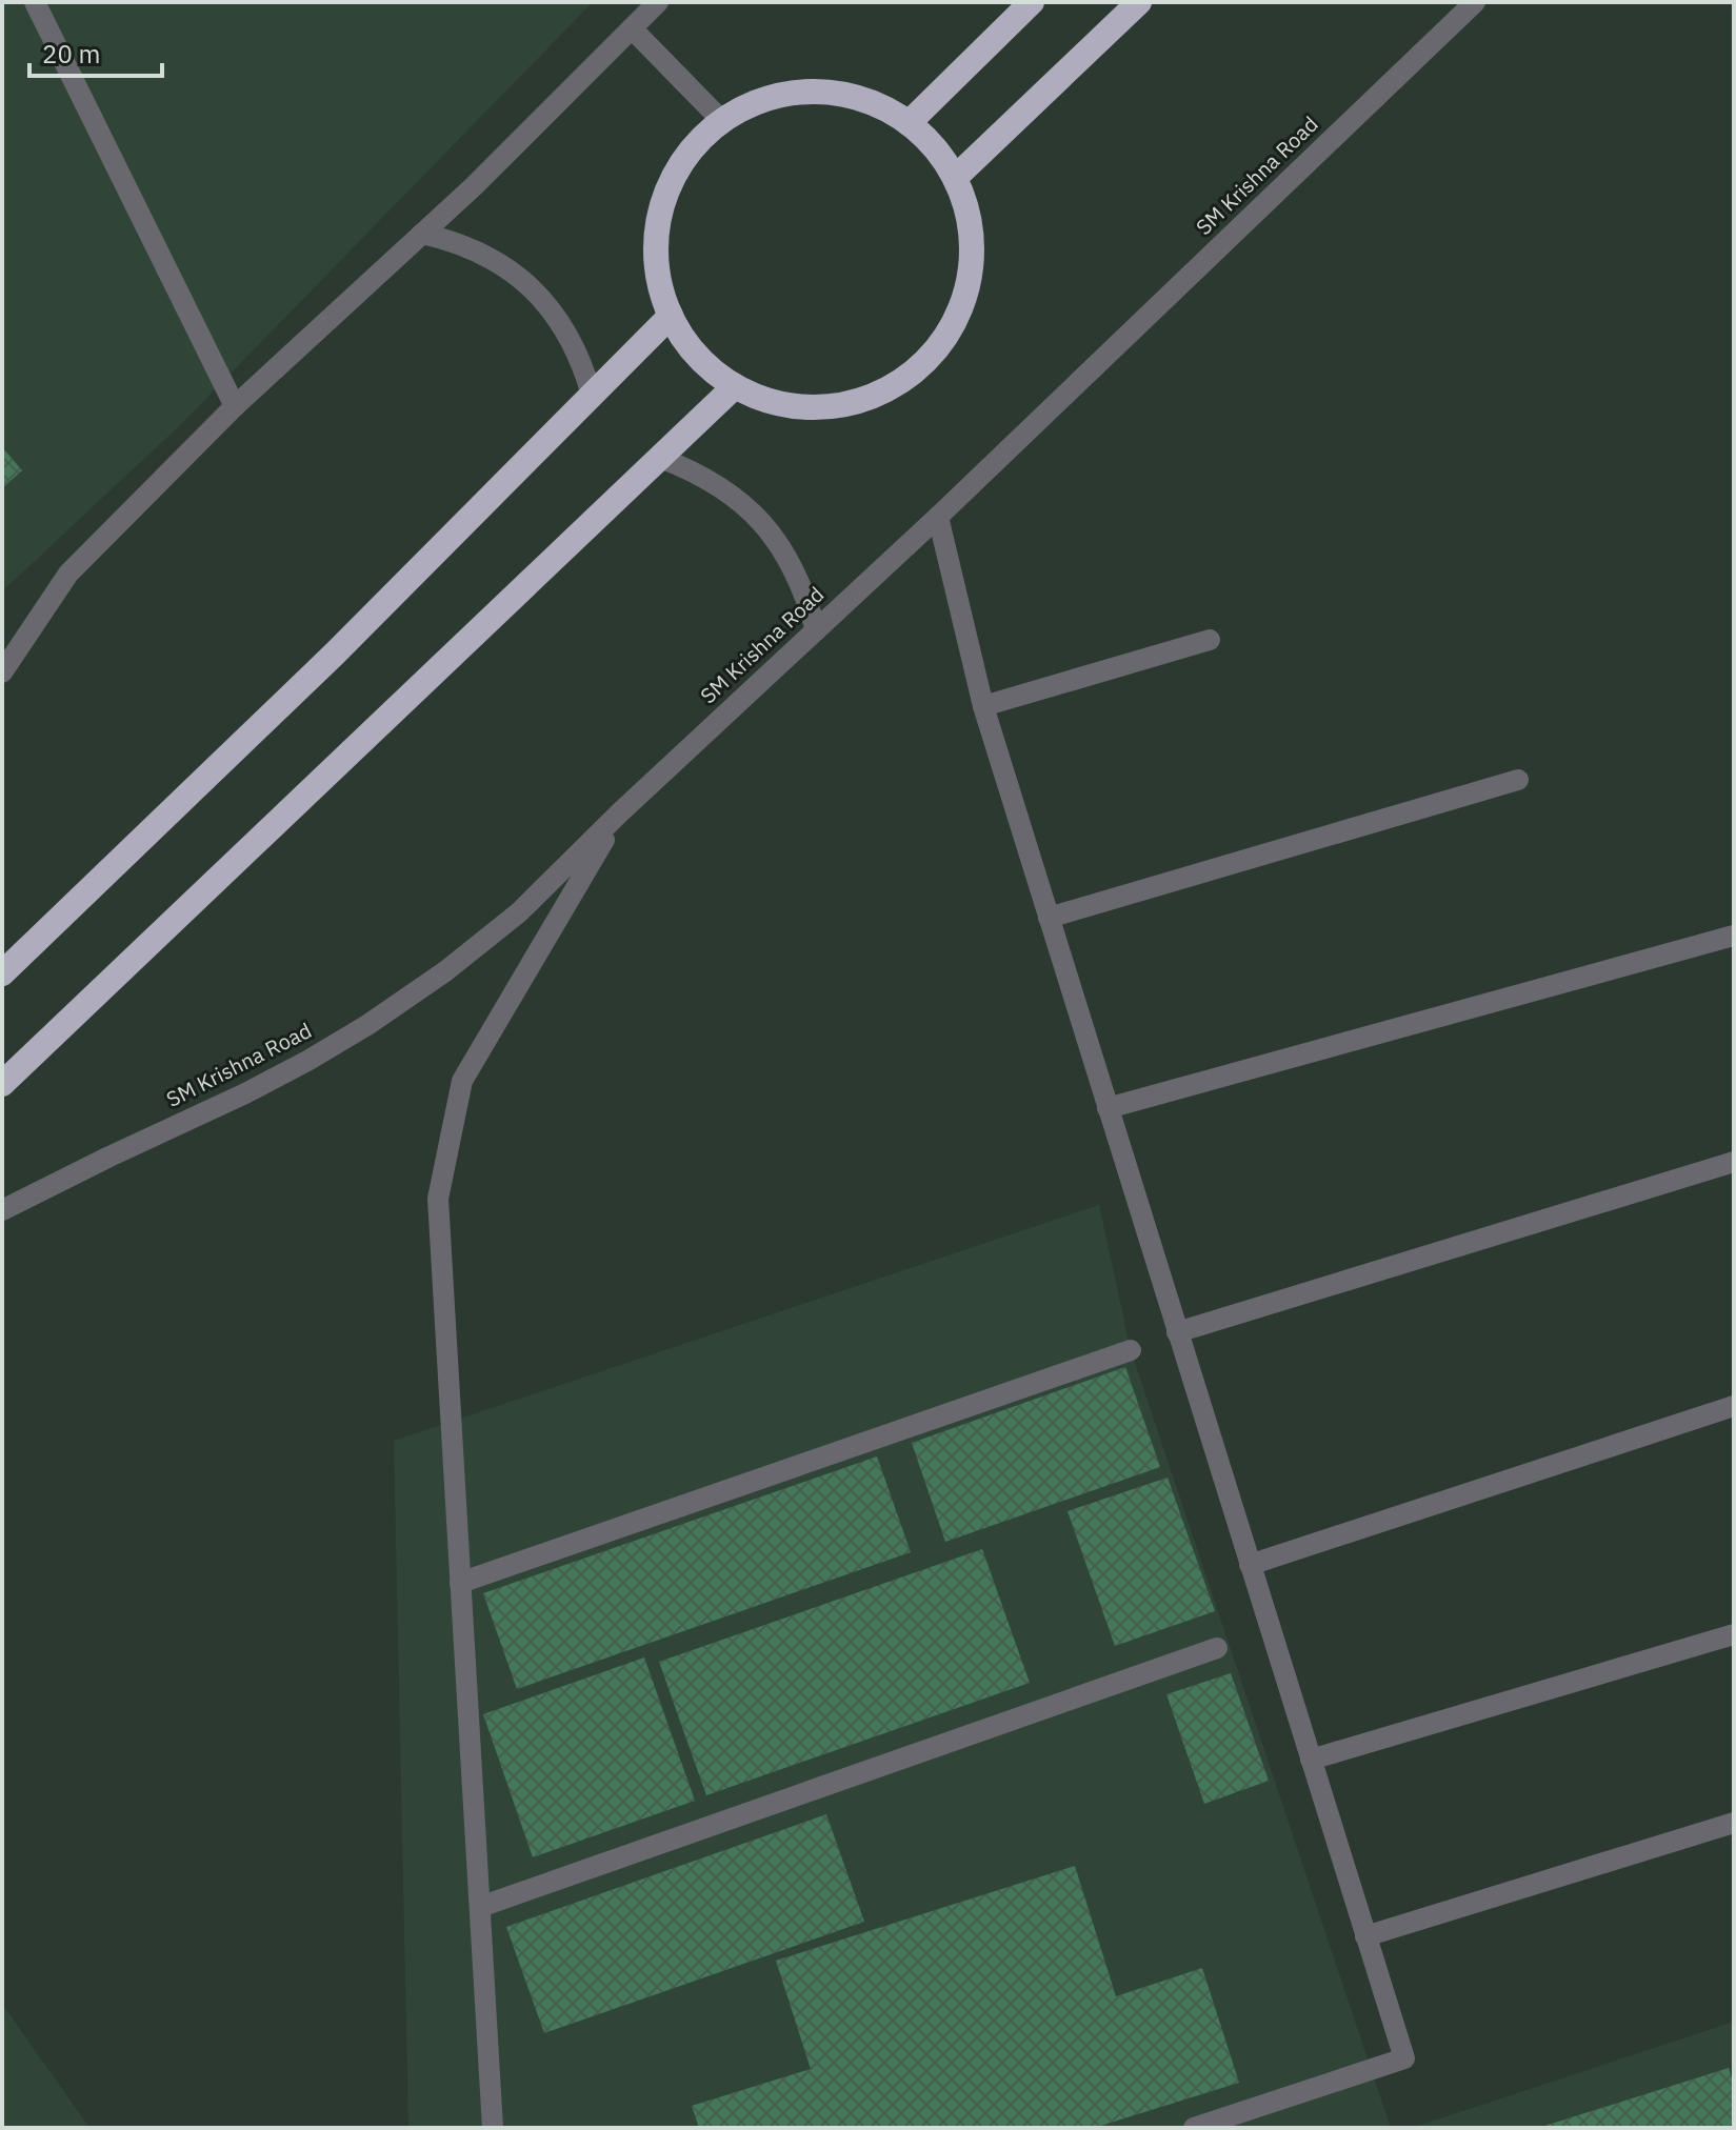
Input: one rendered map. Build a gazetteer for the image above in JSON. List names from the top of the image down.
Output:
{
  "streets": {
    "street": ["SM Krishna Road"]
  },
  "scale_bar": "20 m"
}
